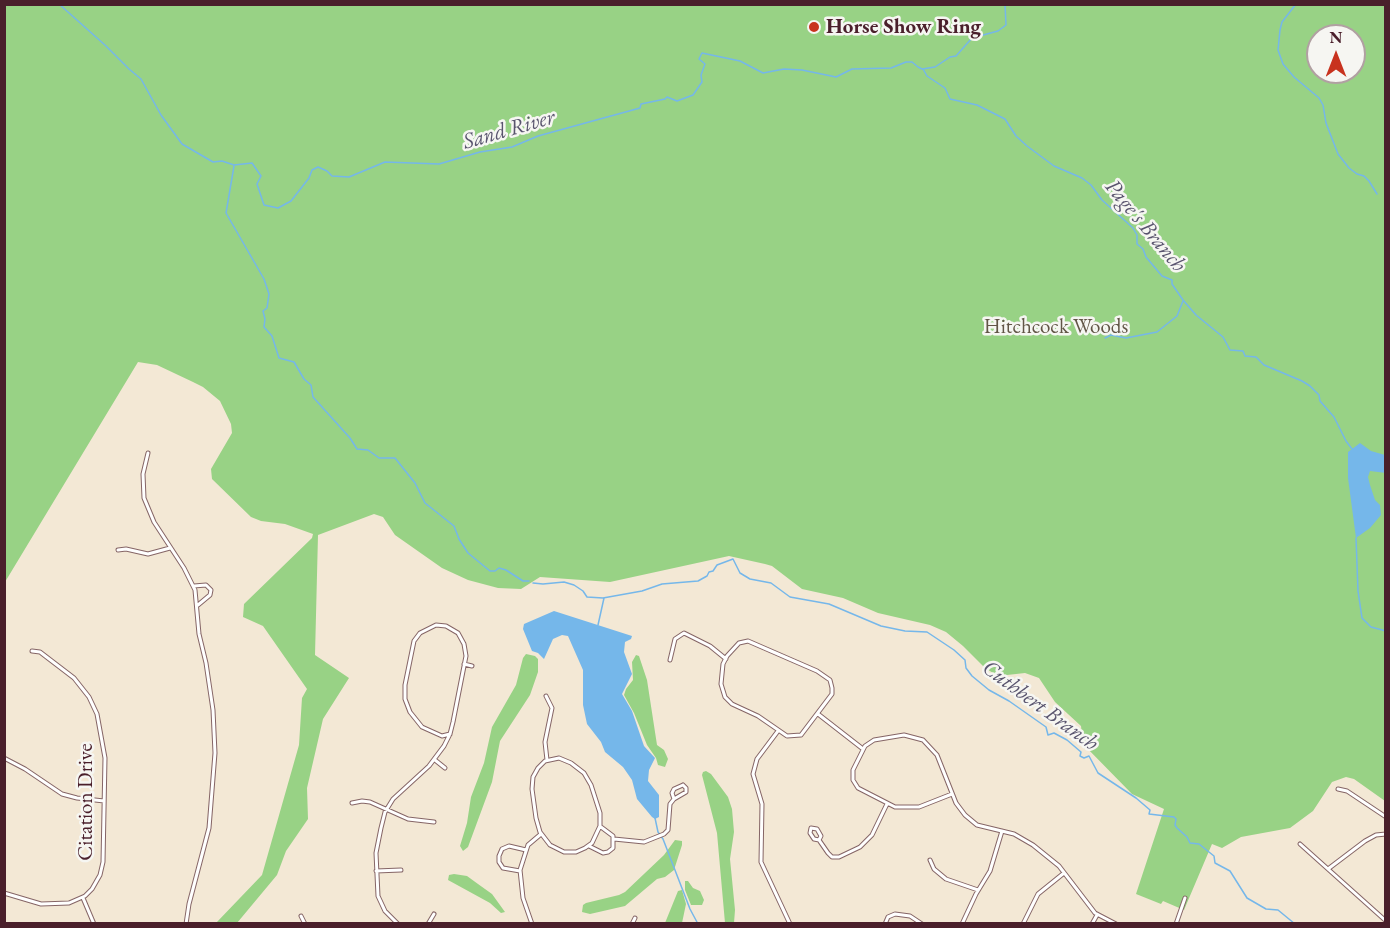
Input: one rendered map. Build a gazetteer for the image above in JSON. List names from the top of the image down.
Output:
{
  "streets": {
    "street": ["Citation Drive"]
  },
  "water": ["Sand River", "Page's Branch", "Cuthbert Branch"],
  "parks": ["Hitchcock Woods"],
  "places": ["Horse Show Ring"],
  "north": "top"
}
